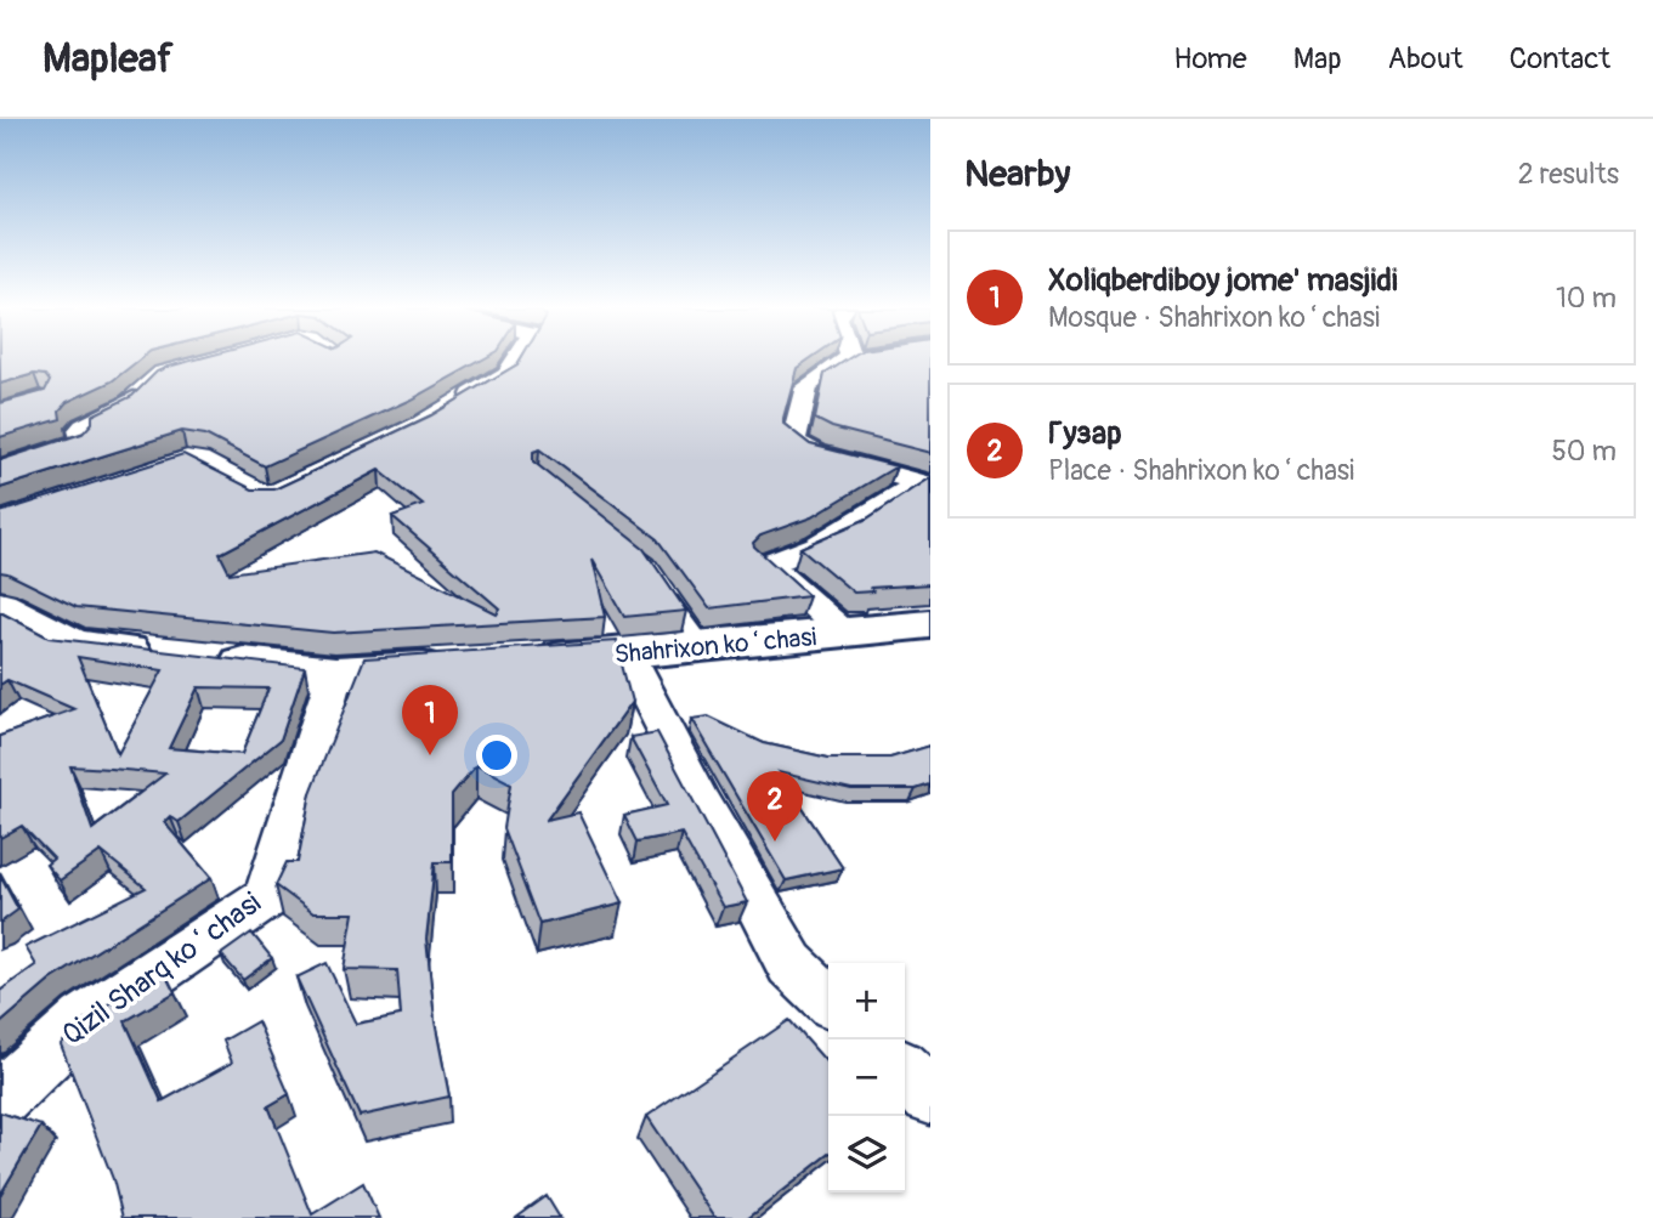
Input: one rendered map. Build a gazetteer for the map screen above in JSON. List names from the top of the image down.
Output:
{
  "streets": {
    "street": ["Shahrixon koʻchasi", "Qizil Sharq koʻchasi"]
  },
  "page": {
    "header": "Mapleaf",
    "nav": [
      "Home",
      "Map",
      "About",
      "Contact"
    ],
    "heading": ["Nearby", "2 results"],
    "list": [
      {
        "mark": "1",
        "name": "Xoliqberdiboy jome' masjidi",
        "note": "Mosque · Shahrixon koʻchasi",
        "value": "10 m"
      },
      {
        "mark": "2",
        "name": "Гузар",
        "note": "Place · Shahrixon koʻchasi",
        "value": "50 m"
      }
    ],
    "pins": ["1", "2"],
    "map_buttons": ["+", "−"]
  }
}
